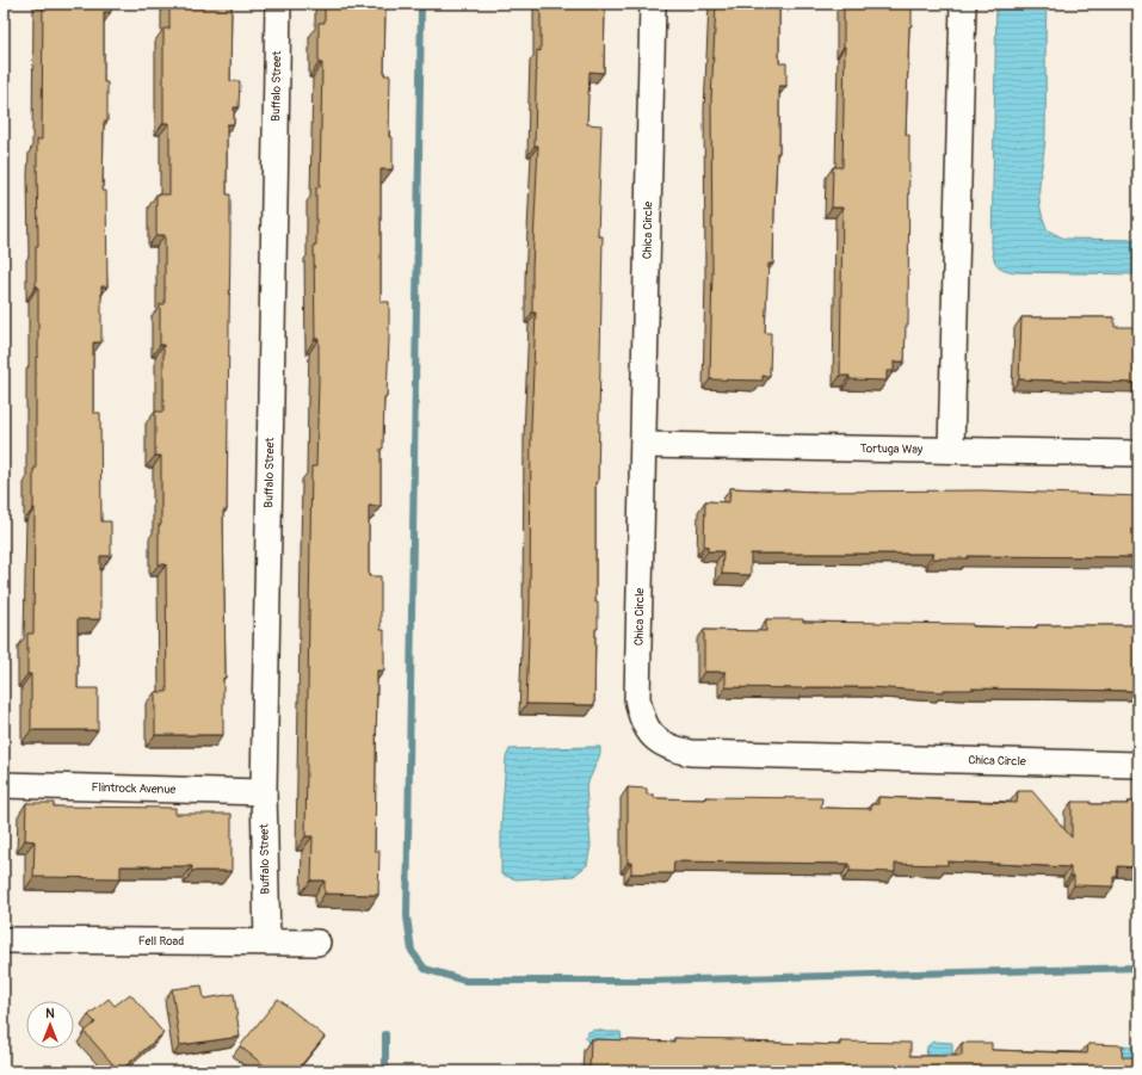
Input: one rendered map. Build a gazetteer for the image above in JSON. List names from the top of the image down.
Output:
{
  "streets": {
    "street": [
      "Buffalo Street",
      "Chica Circle",
      "Tortuga Way",
      "Flintrock Avenue",
      "Fell Road"
    ]
  },
  "crossings": [
    ["Buffalo Street", "Flintrock Avenue"],
    ["Buffalo Street", "Fell Road"],
    ["Chica Circle", "Tortuga Way"]
  ],
  "north": "top"
}
